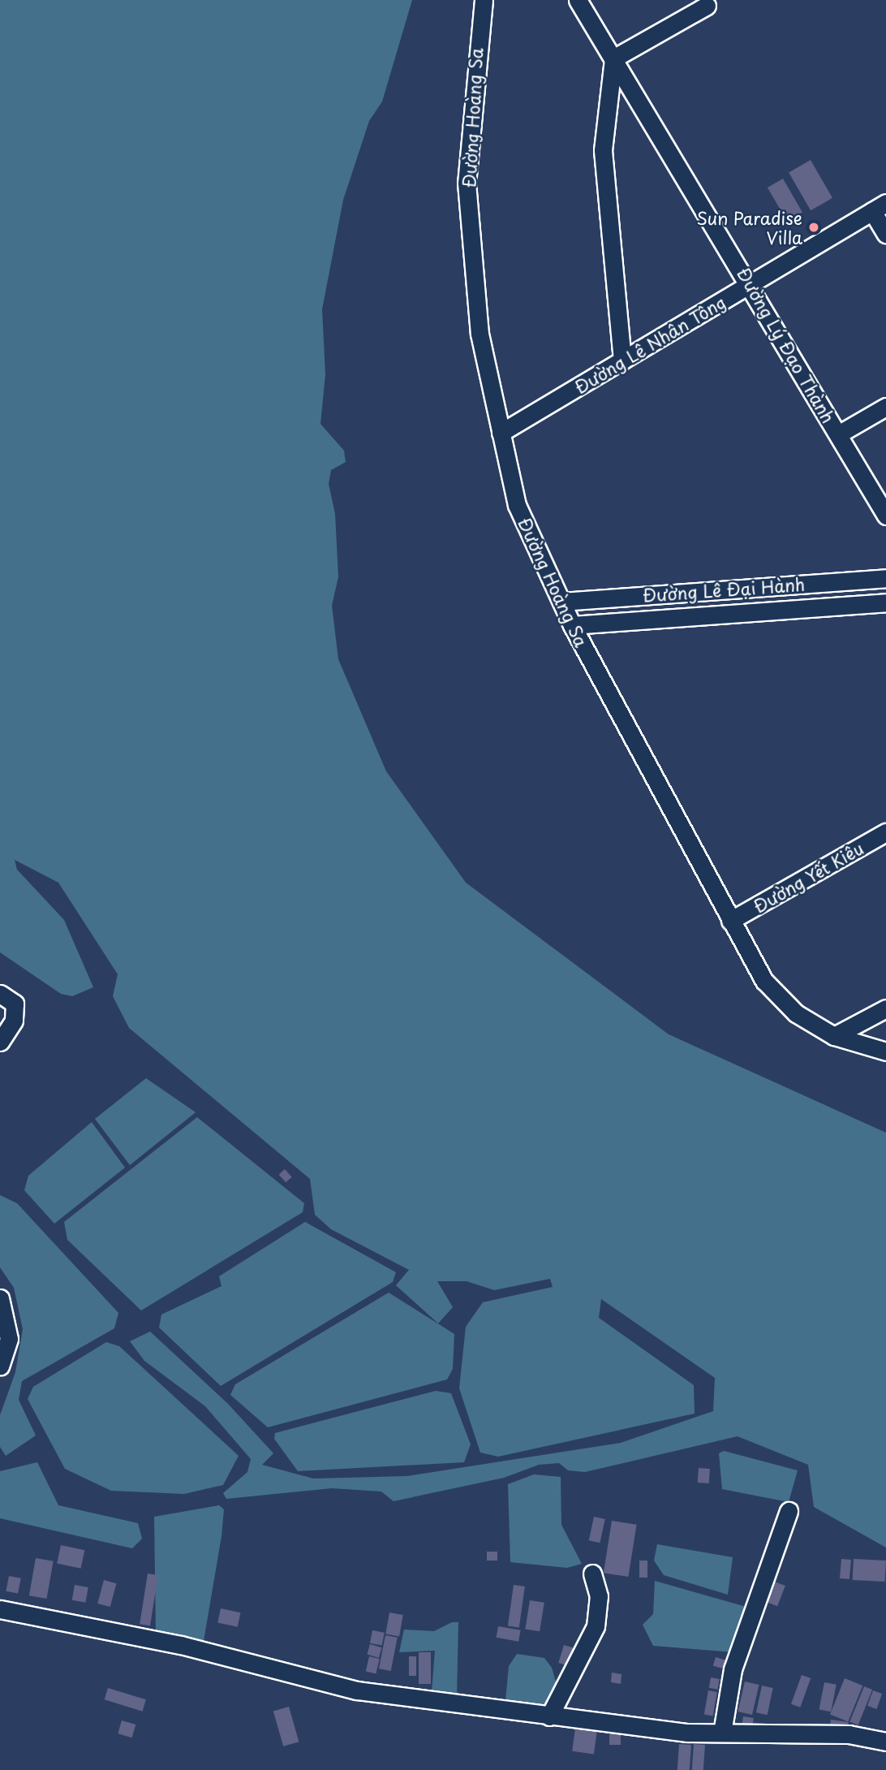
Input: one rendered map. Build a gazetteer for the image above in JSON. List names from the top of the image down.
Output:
{
  "streets": {
    "street": [
      "Đường Hoàng Sa",
      "Đường Lê Nhân Tông",
      "Đường Lý Đạo Thành",
      "Đường Lê Đại Hành",
      "Đường Yết Kiêu"
    ]
  },
  "crossings": [
    ["Đường Hoàng Sa", "Đường Lê Nhân Tông"],
    ["Đường Hoàng Sa", "Đường Lê Đại Hành"],
    ["Đường Hoàng Sa", "Đường Yết Kiêu"],
    ["Đường Lê Nhân Tông", "Đường Lý Đạo Thành"]
  ],
  "places": ["Sun Paradise Villa"]
}
